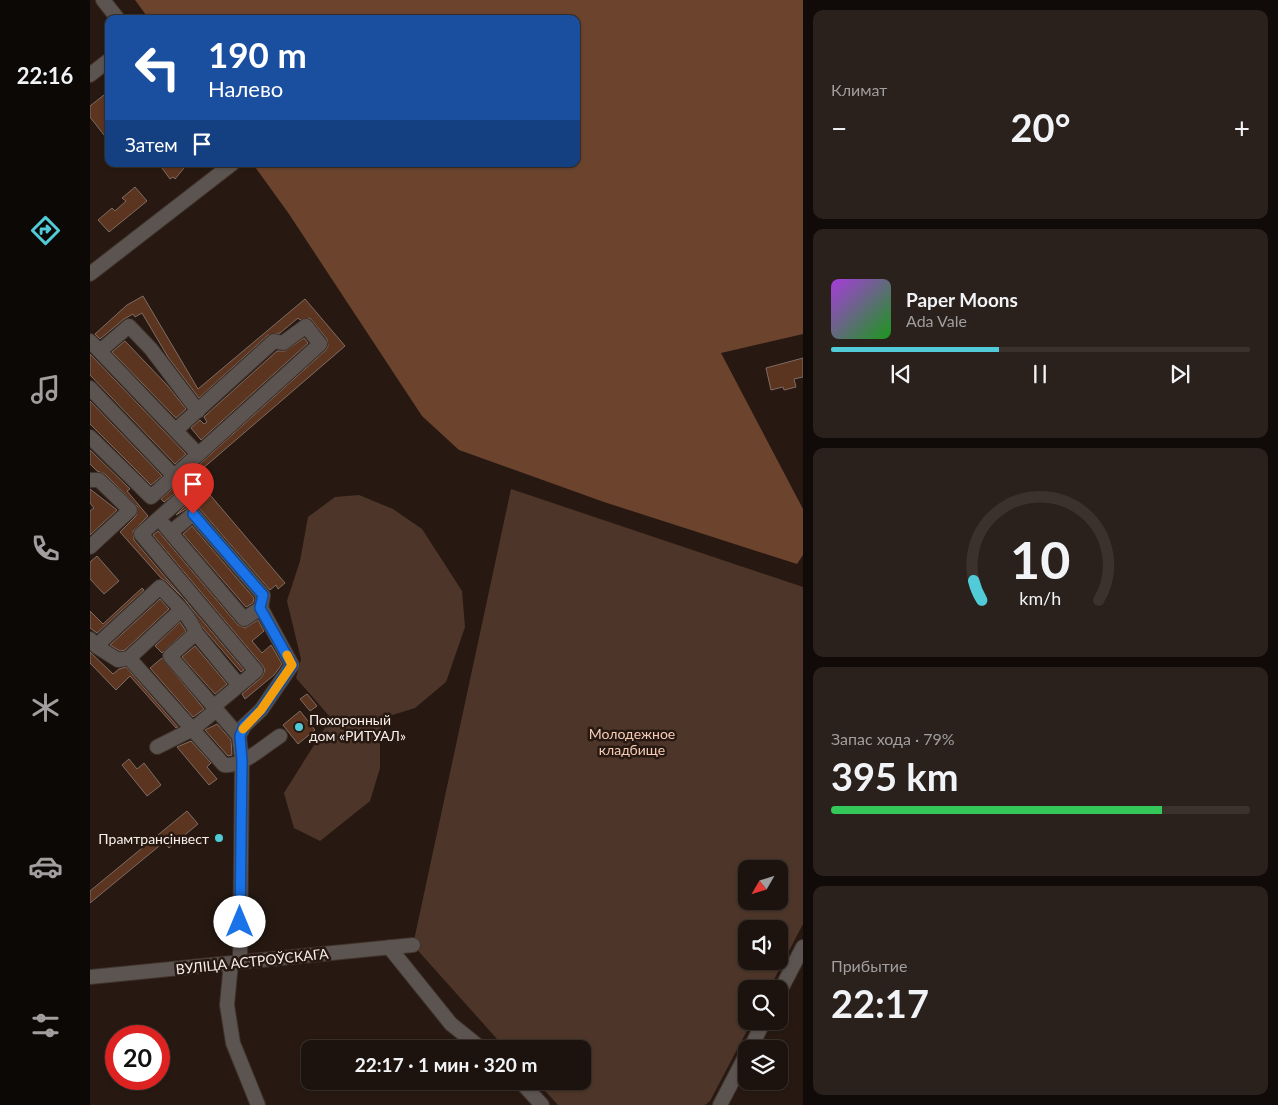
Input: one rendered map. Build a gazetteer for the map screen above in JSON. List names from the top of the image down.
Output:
{
  "streets": {
    "street": ["ВУЛІЦА АСТРОЎСКАГА"]
  },
  "parks": ["Молодежное кладбище"],
  "places": ["Похоронный дом «РИТУАЛ»", "Прамтрансінвест"],
  "north": "bottom left",
  "page": {
    "tabs": "22:16",
    "tile": [
      "Климат",
      ["Запас хода · 79%", "395 km"],
      ["Прибытие", "22:17"]
    ],
    "turn": ["190 m", "Налево"],
    "heat": ["−", "20°", "+"],
    "then": "Затем",
    "song": ["Paper Moons", "Ada Vale"],
    "limit": "20",
    "trip": "22:17 · 1 мин · 320 m",
    "gauge": ["10", "km/h"]
  }
}
